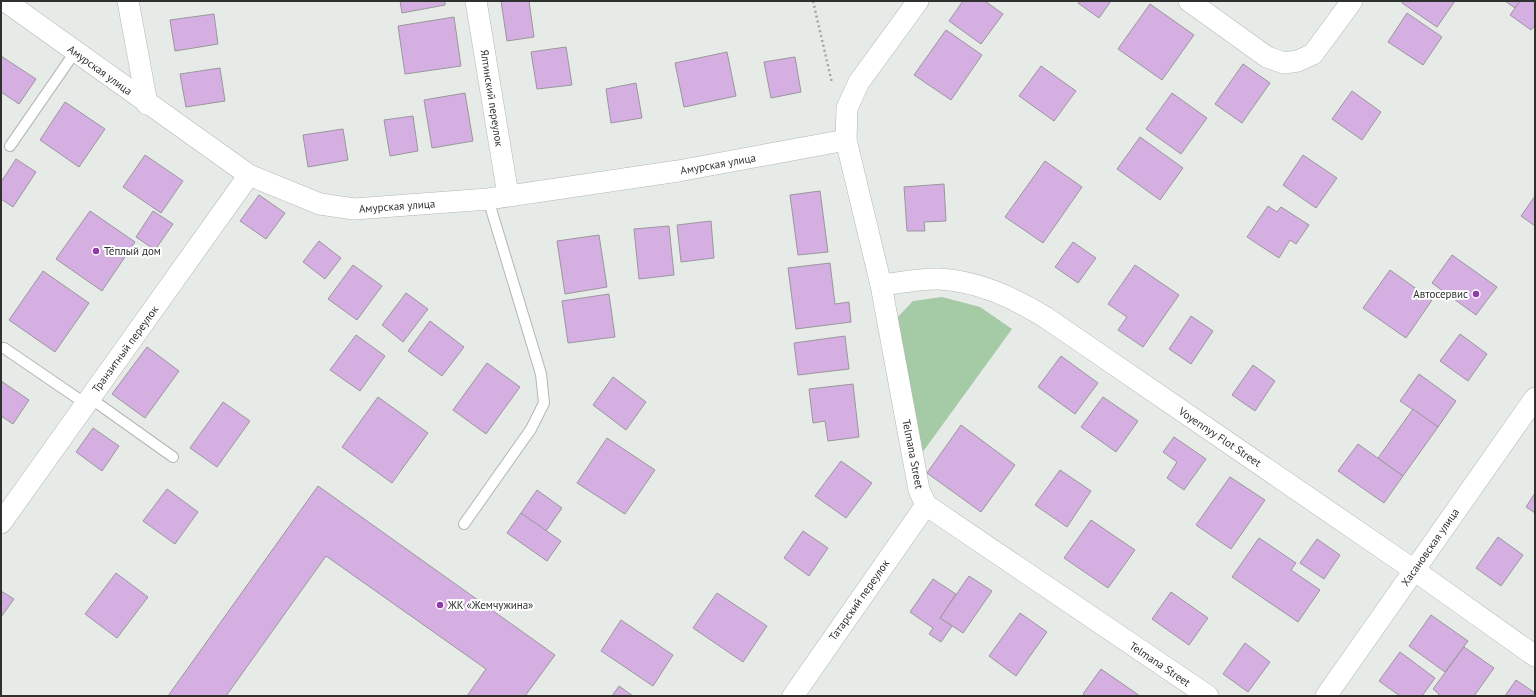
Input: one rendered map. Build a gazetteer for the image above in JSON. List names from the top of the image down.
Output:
{
  "streets": {
    "street": [
      "Амурская улица",
      "Ялтинский переулок",
      "Транзитный переулок",
      "Voyennyy Flot Street",
      "Telmana Street",
      "Хасановская улица",
      "Татарский переулок"
    ]
  },
  "crossings": [
    ["Амурская улица", "Ялтинский переулок"],
    ["Амурская улица", "Транзитный переулок"],
    ["Амурская улица", "Telmana Street"],
    ["Voyennyy Flot Street", "Telmana Street"],
    ["Voyennyy Flot Street", "Хасановская улица"],
    ["Telmana Street", "Татарский переулок"]
  ],
  "places": ["Тёплый дом", "Автосервис", "ЖК «Жемчужина»"]
}
